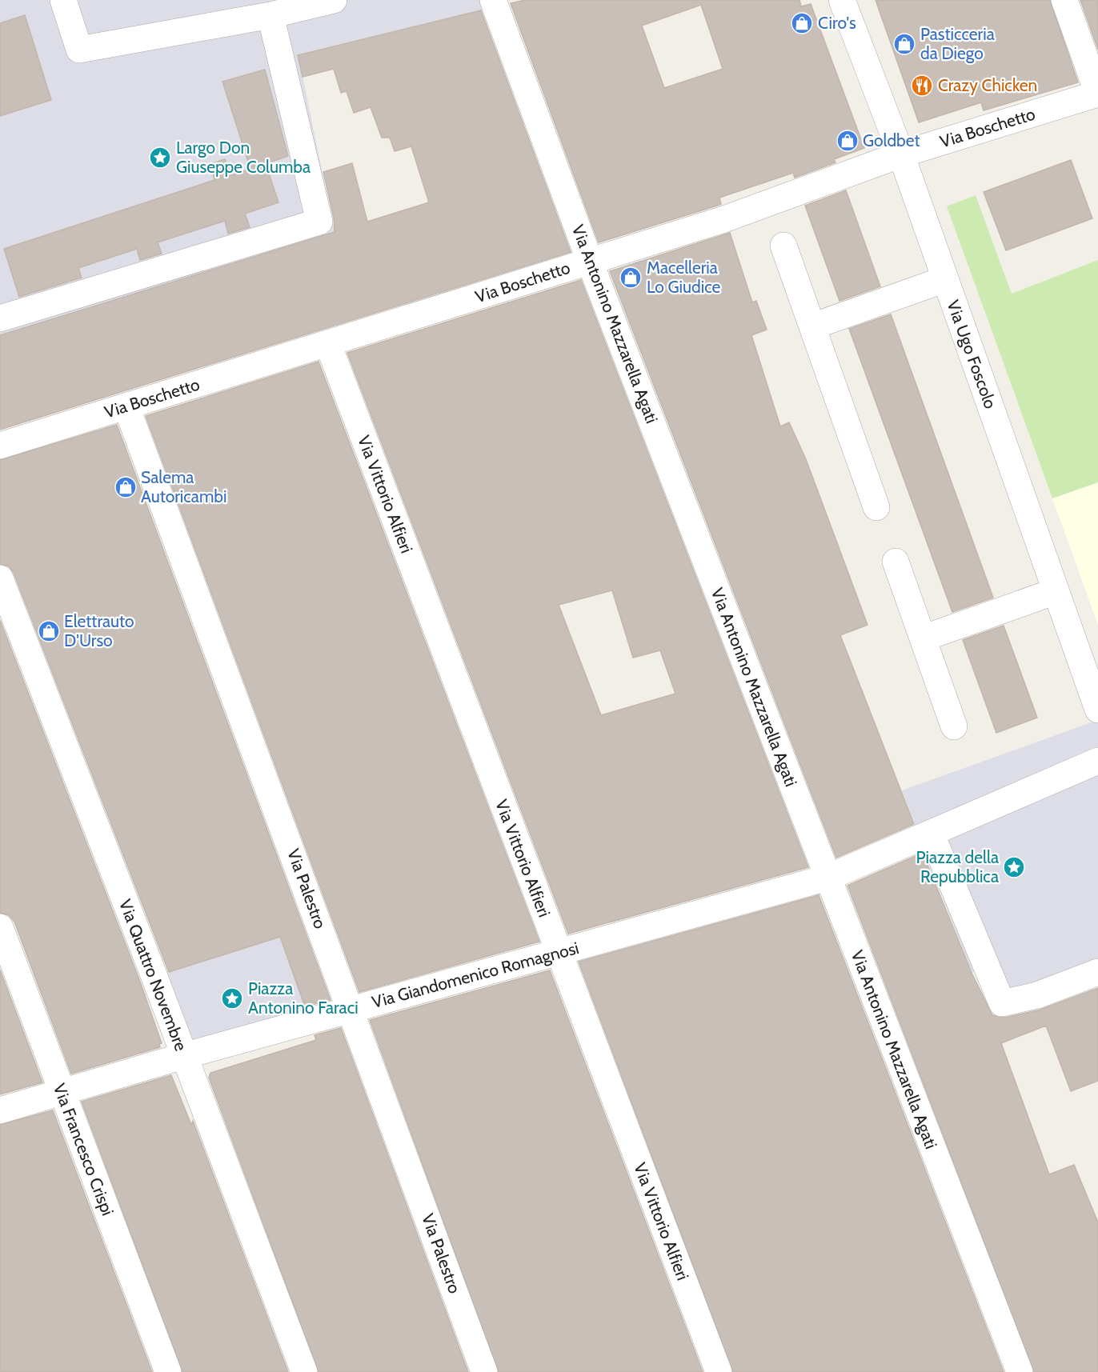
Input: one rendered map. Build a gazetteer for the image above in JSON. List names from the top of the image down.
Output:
{
  "streets": {
    "street": [
      "Via Boschetto",
      "Via Antonino Mazzarella Agati",
      "Via Ugo Foscolo",
      "Via Vittorio Alfieri",
      "Via Palestro",
      "Via Quattro Novembre",
      "Via Giandomenico Romagnosi",
      "Via Francesco Crispi"
    ]
  },
  "crossings": [
    ["Via Boschetto", "Via Antonino Mazzarella Agati"],
    ["Via Boschetto", "Via Ugo Foscolo"],
    ["Via Boschetto", "Via Vittorio Alfieri"],
    ["Via Boschetto", "Via Palestro"],
    ["Via Antonino Mazzarella Agati", "Via Giandomenico Romagnosi"],
    ["Via Vittorio Alfieri", "Via Giandomenico Romagnosi"],
    ["Via Palestro", "Via Giandomenico Romagnosi"],
    ["Via Quattro Novembre", "Via Giandomenico Romagnosi"],
    ["Via Giandomenico Romagnosi", "Via Francesco Crispi"]
  ],
  "places": {
    "shop": [
      "Ciro's",
      "Pasticceria da Diego",
      "Goldbet",
      "Macelleria Lo Giudice",
      "Salema Autoricambi",
      "Elettrauto D'Urso"
    ],
    "restaurant": ["Crazy Chicken"],
    "place": ["Largo Don Giuseppe Columba", "Piazza della Repubblica", "Piazza Antonino Faraci"]
  }
}
